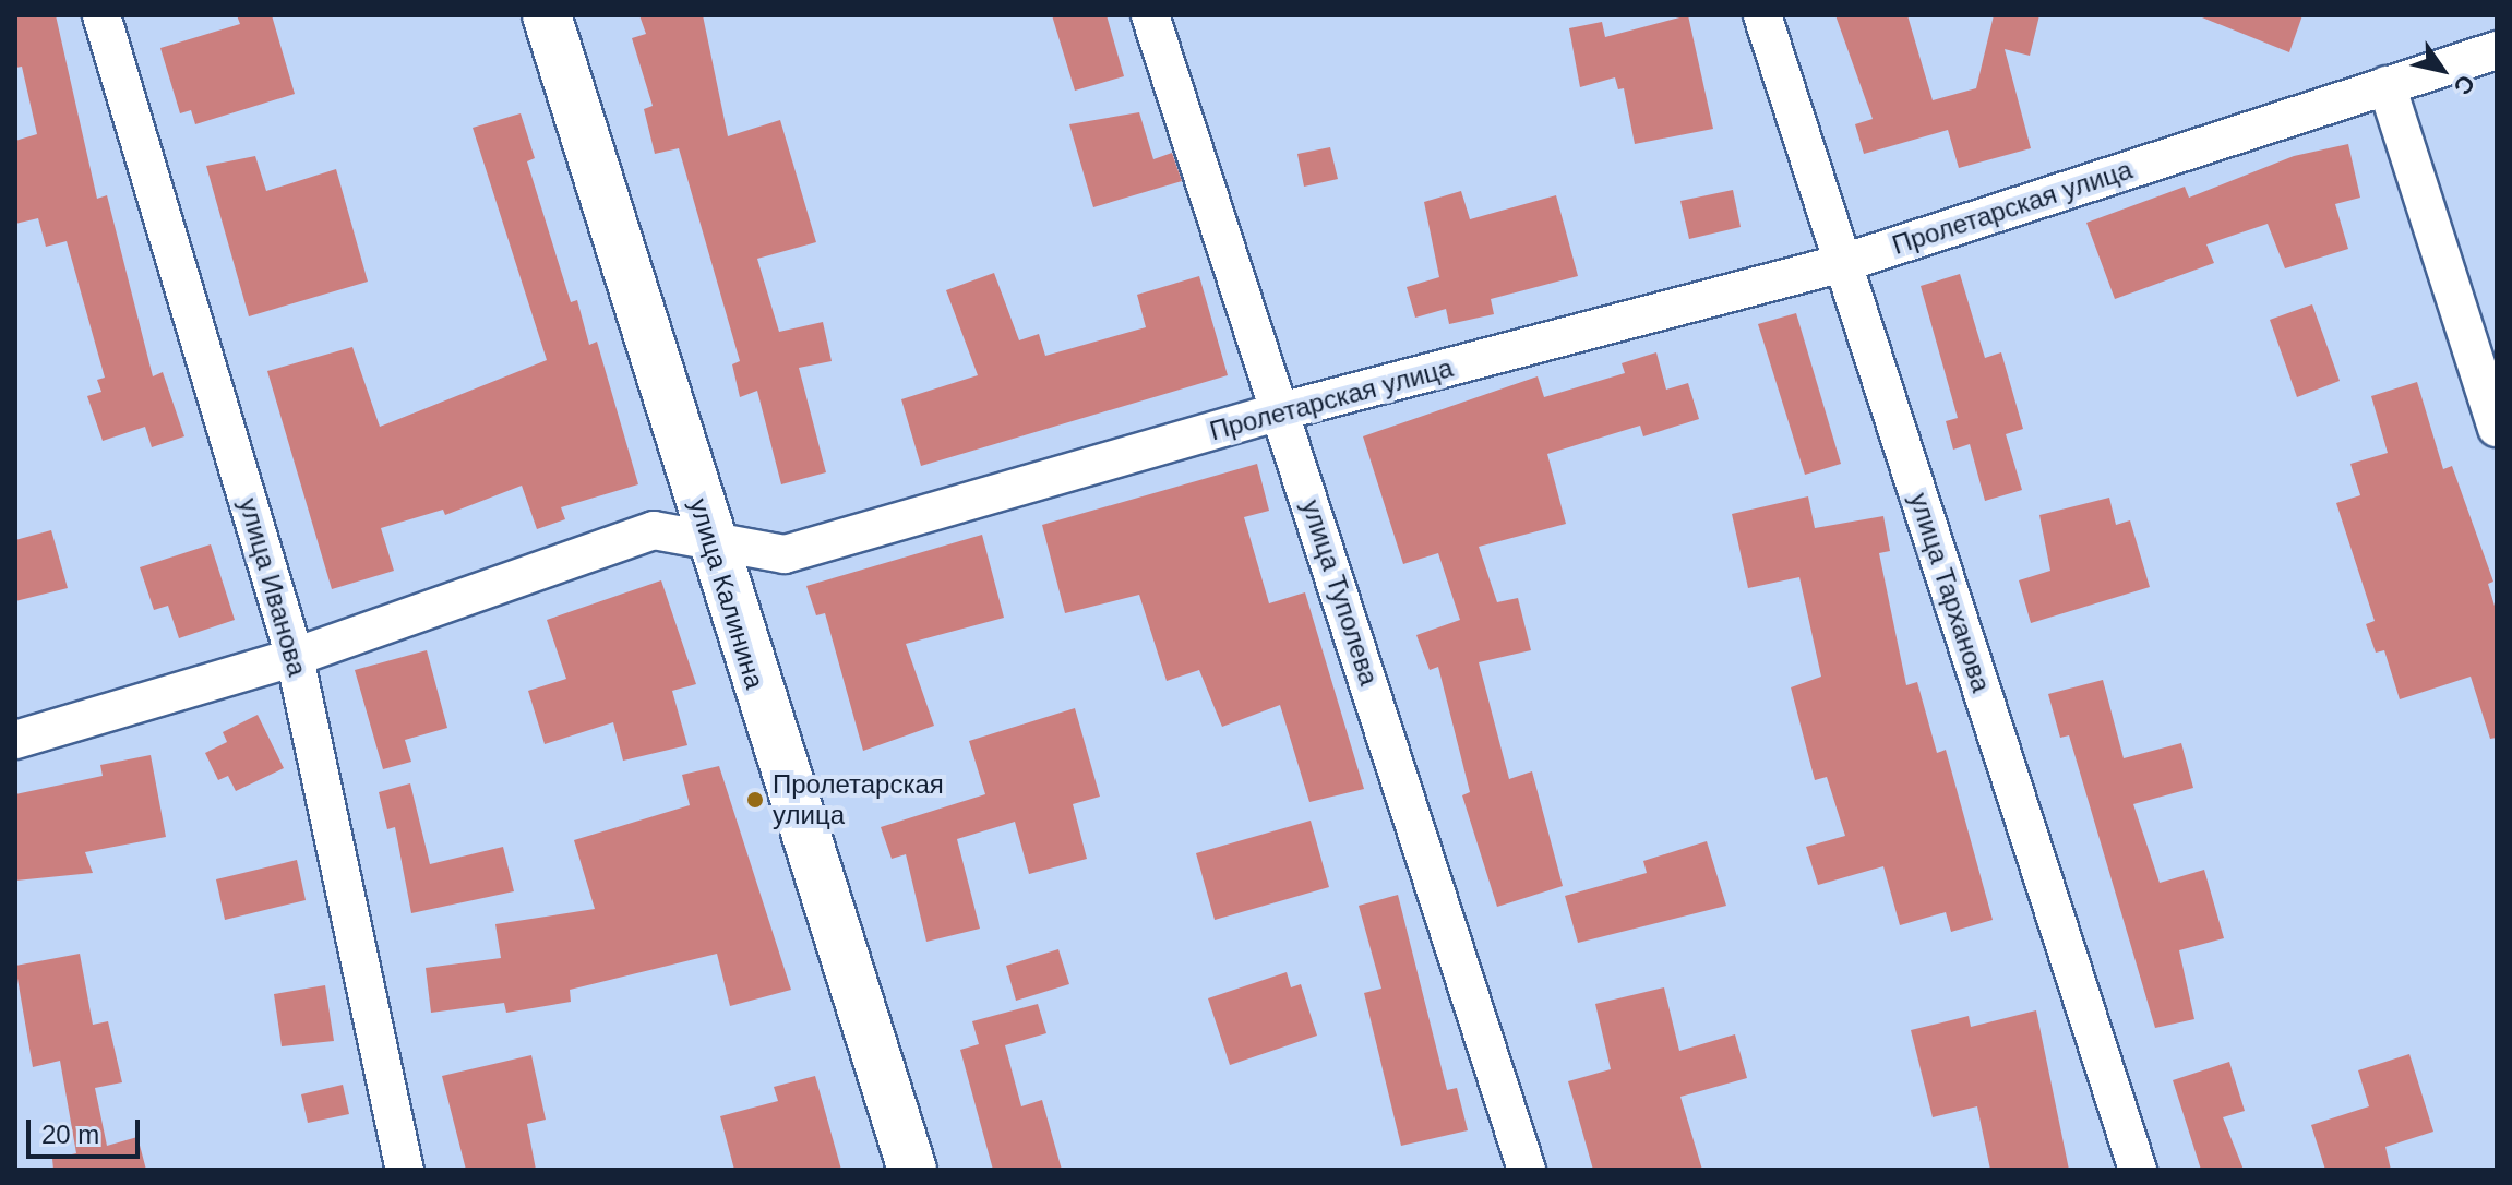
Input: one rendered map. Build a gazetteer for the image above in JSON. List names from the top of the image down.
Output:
{
  "streets": {
    "street": [
      "Пролетарская улица",
      "улица Иванова",
      "улица Туполева",
      "улица Тарханова",
      "улица Калинина"
    ]
  },
  "crossings": [
    ["Пролетарская улица", "улица Иванова"],
    ["Пролетарская улица", "улица Туполева"],
    ["Пролетарская улица", "улица Тарханова"],
    ["Пролетарская улица", "улица Калинина"]
  ],
  "places": ["Пролетарская улица"],
  "scale_bar": "20 m",
  "north": "bottom right"
}
